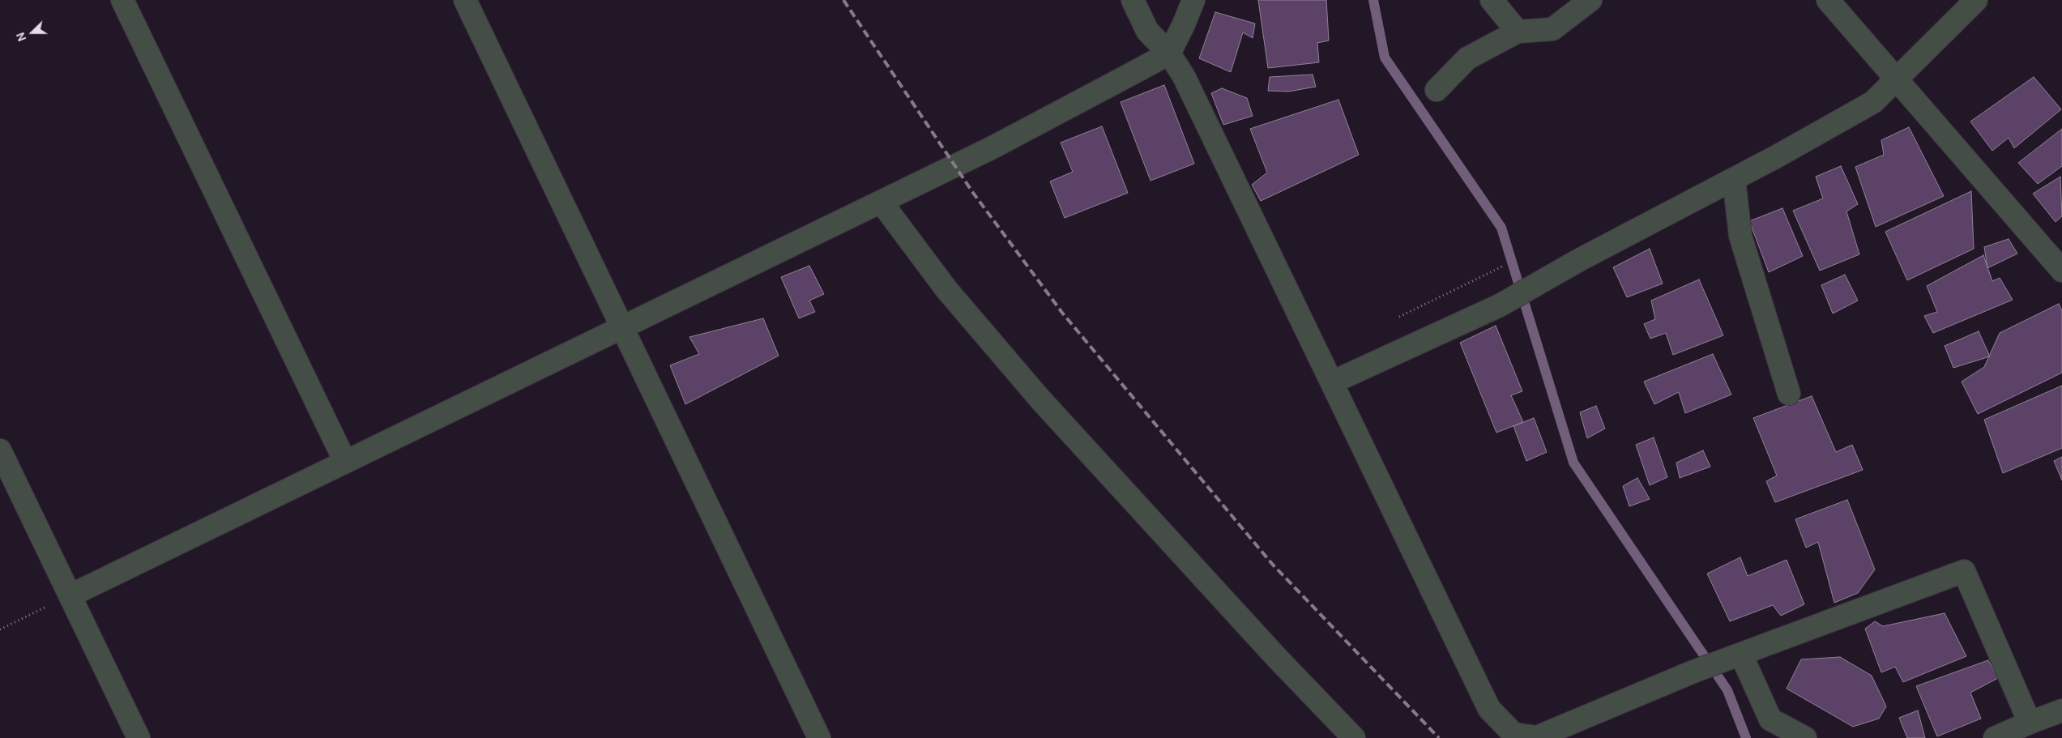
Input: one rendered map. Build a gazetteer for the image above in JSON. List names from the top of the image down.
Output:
{
  "north": "left"
}
